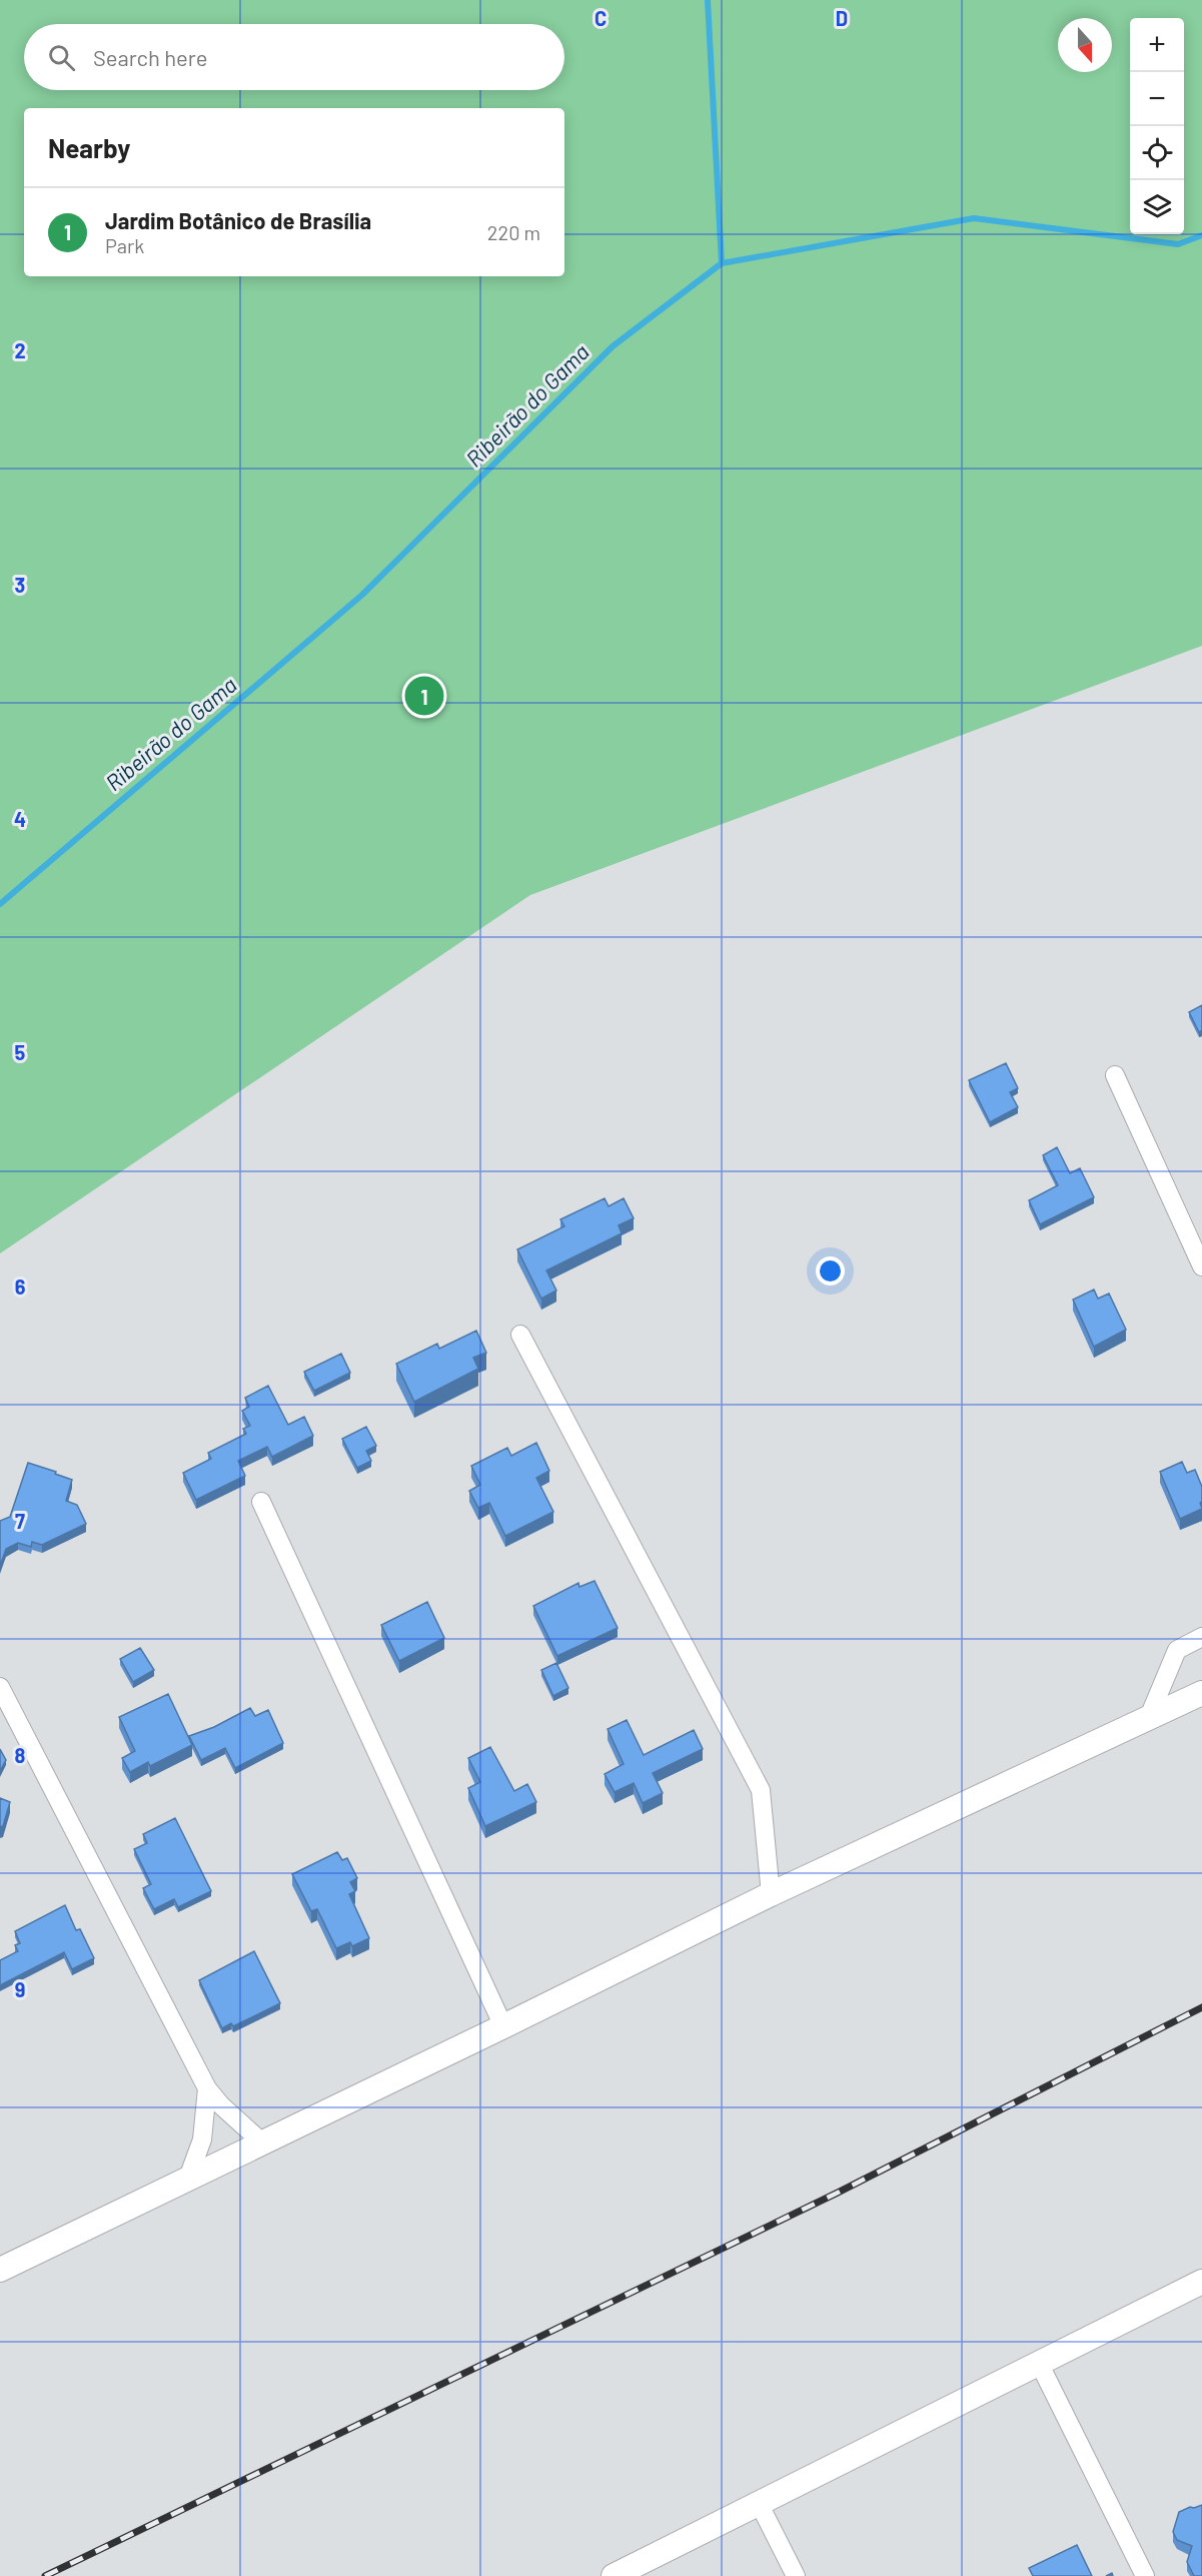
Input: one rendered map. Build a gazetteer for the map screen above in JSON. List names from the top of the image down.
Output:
{
  "water": ["Ribeirão do Gama"],
  "north": "bottom",
  "page": {
    "map_buttons": ["+", "−"],
    "search": "Search here",
    "heading": "Nearby",
    "list": [
      {
        "mark": "1",
        "name": "Jardim Botânico de Brasília",
        "note": "Park",
        "value": "220 m"
      }
    ],
    "pins": "1"
  },
  "grid": {
    "columns": ["C", "D"],
    "rows": [
      "2",
      "3",
      "4",
      "5",
      "6",
      "7",
      "8",
      "9"
    ]
  }
}
